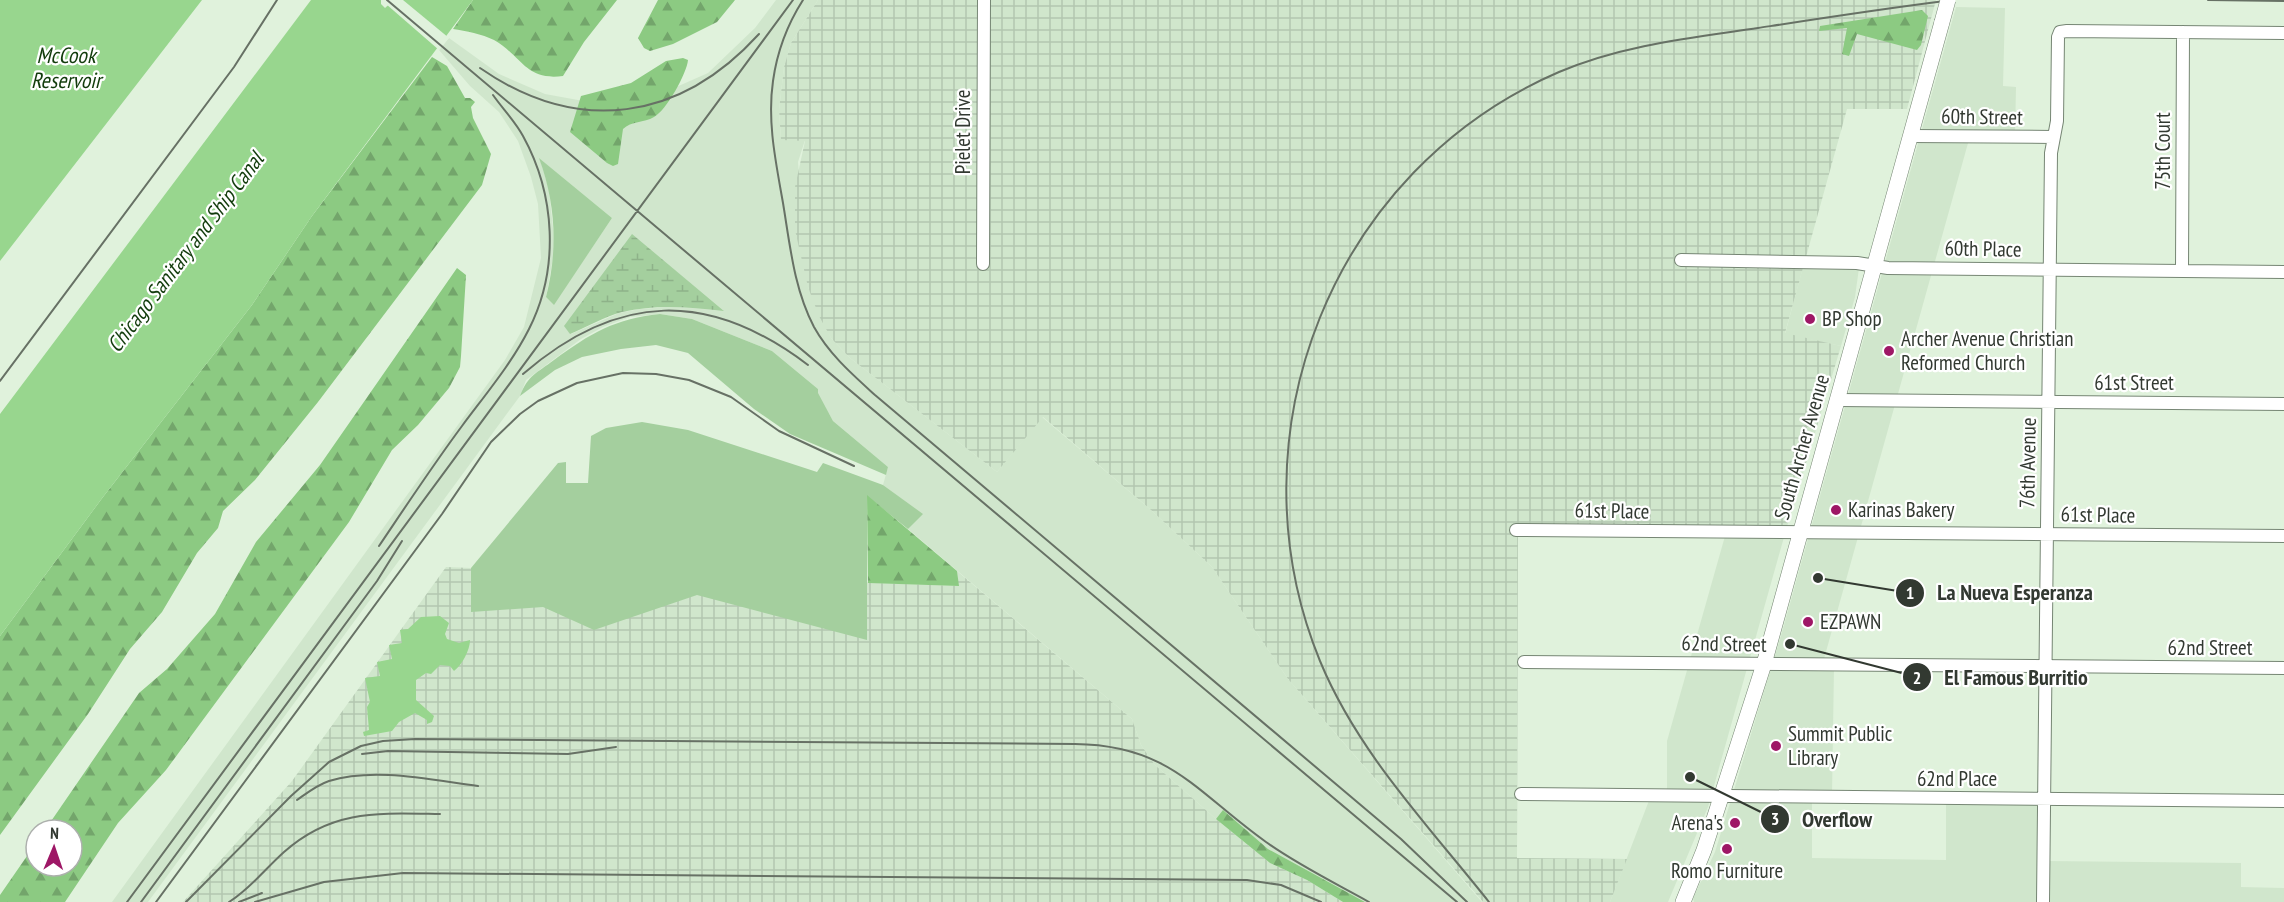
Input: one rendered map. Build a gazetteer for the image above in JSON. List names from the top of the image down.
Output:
{
  "streets": {
    "main road": ["South Archer Avenue"],
    "street": [
      "60th Street",
      "Pielet Drive",
      "75th Court",
      "60th Place",
      "61st Street",
      "76th Avenue",
      "61st Place",
      "62nd Street",
      "62nd Place"
    ]
  },
  "crossings": [
    ["60th Street", "South Archer Avenue"],
    ["60th Street", "76th Avenue"],
    ["75th Court", "60th Place"],
    ["75th Court", "76th Avenue"],
    ["60th Place", "South Archer Avenue"],
    ["60th Place", "76th Avenue"],
    ["61st Street", "South Archer Avenue"],
    ["61st Street", "76th Avenue"],
    ["South Archer Avenue", "61st Place"],
    ["South Archer Avenue", "62nd Street"],
    ["South Archer Avenue", "62nd Place"],
    ["76th Avenue", "61st Place"],
    ["76th Avenue", "62nd Street"],
    ["76th Avenue", "62nd Place"]
  ],
  "water": ["McCook Reservoir", "Chicago Sanitary and Ship Canal"],
  "places": [
    "BP Shop",
    "Archer Avenue Christian Reformed Church",
    "Karinas Bakery",
    "La Nueva Esperanza",
    "EZPAWN",
    "El Famous Burritio",
    "Summit Public Library",
    "Overflow",
    "Arena's",
    "Romo Furniture"
  ],
  "north": "top"
}
